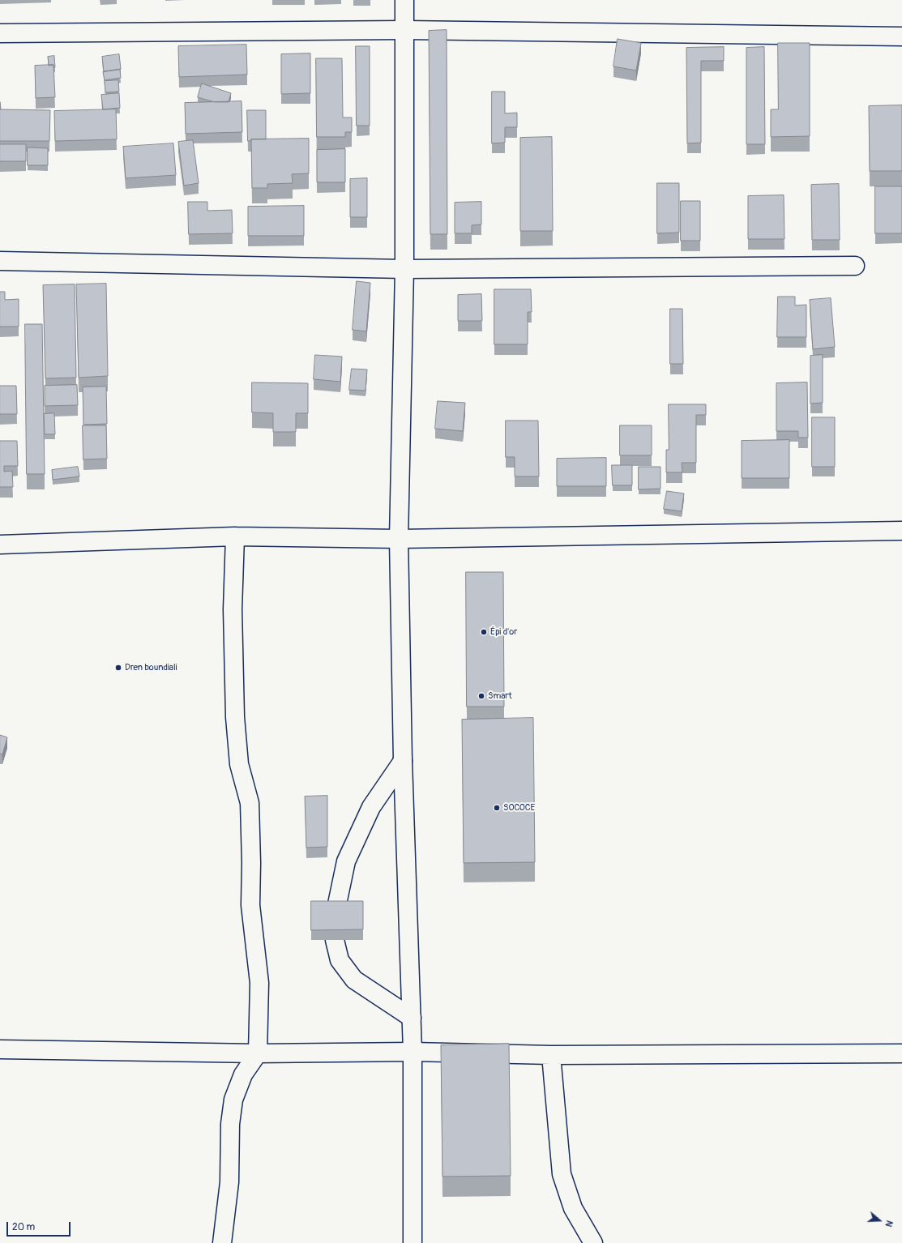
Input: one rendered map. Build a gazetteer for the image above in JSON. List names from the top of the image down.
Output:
{
  "places": [
    "Épi d'or",
    "Dren boundiali",
    "Smart",
    "SOCOCE"
  ],
  "scale_bar": "20 m",
  "north": "right"
}
